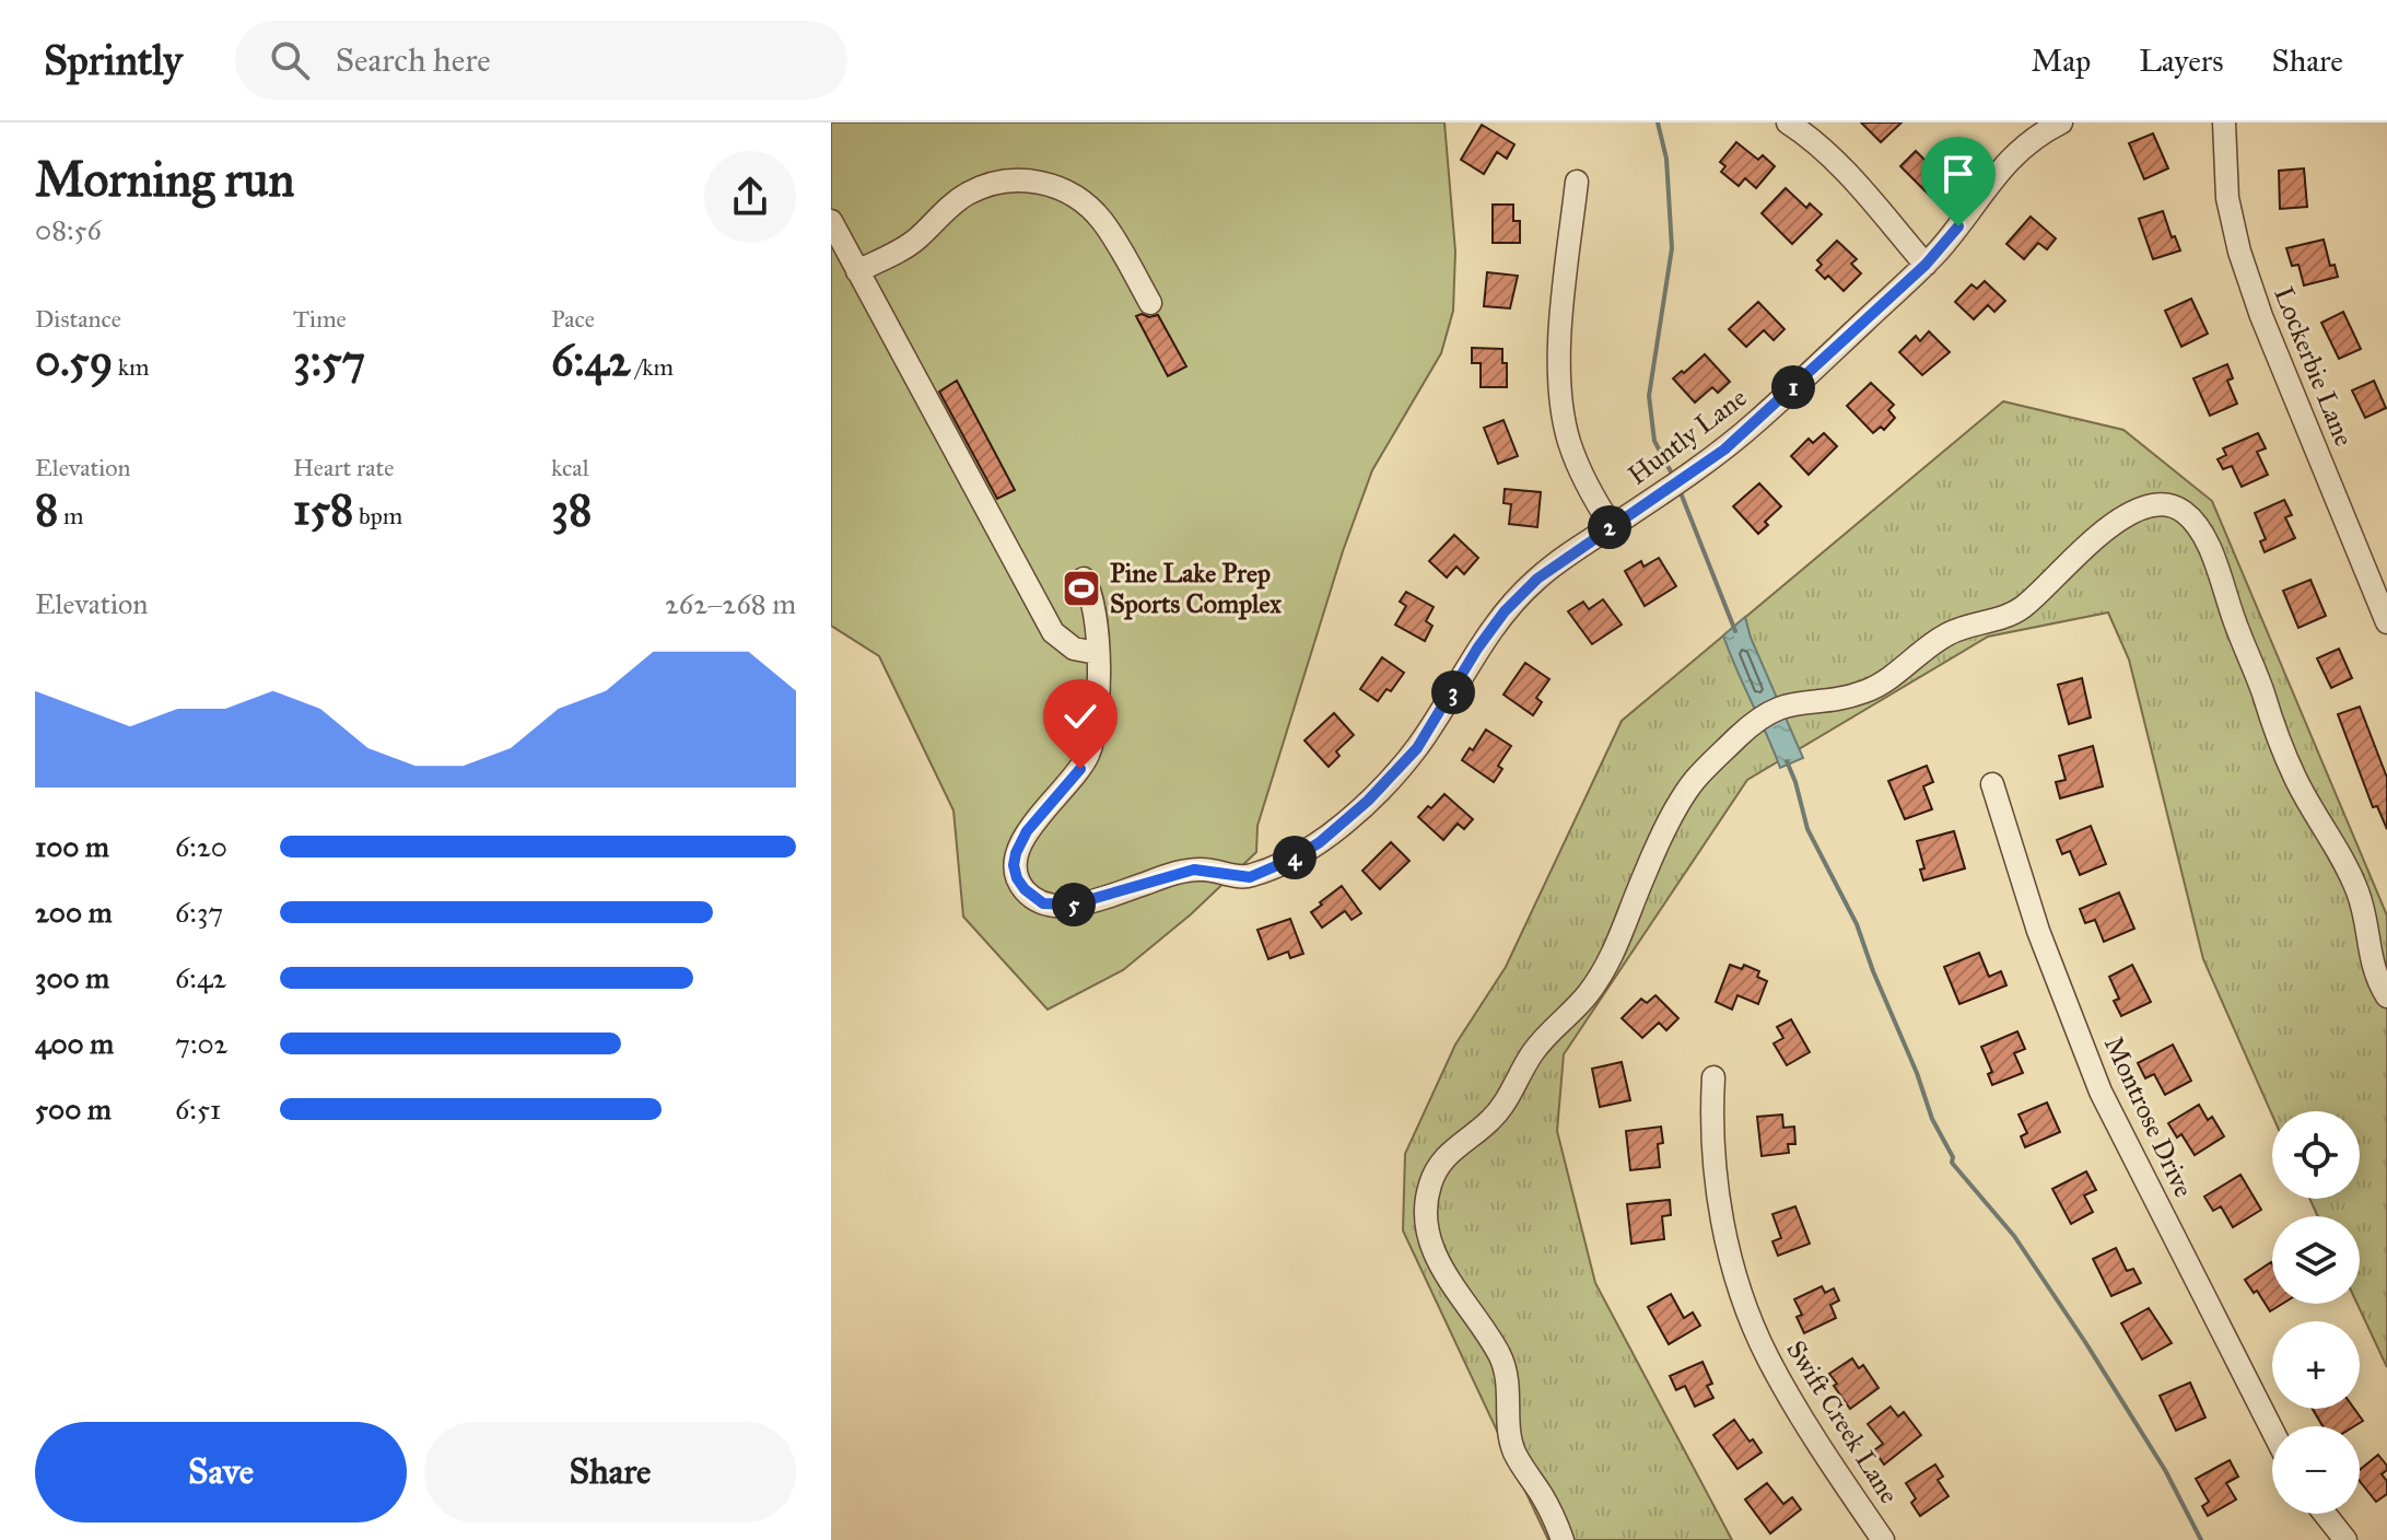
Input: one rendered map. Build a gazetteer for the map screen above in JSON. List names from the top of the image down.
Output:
{
  "streets": {
    "street": [
      "Lockerbie Lane",
      "Huntly Lane",
      "Montrose Drive",
      "Swift Creek Lane"
    ]
  },
  "places": {
    "sports": ["Pine Lake Prep Sports Complex"]
  },
  "page": {
    "header": "Sprintly",
    "search": "Search here",
    "nav": ["Map", "Layers", "Share"],
    "heading": ["Morning run", "08:56"],
    "stats": [
      ["Distance", "0.59 km"],
      ["Time", "3:57"],
      ["Pace", "6:42 /km"],
      ["Elevation", "8 m"],
      ["Heart rate", "158 bpm"],
      ["kcal", "38"]
    ],
    "pins": [
      "1",
      "2",
      "3",
      "4",
      "5"
    ],
    "chart": ["Elevation", "262–268 m"],
    "list": [
      {
        "name": "100 m",
        "note": "6:20"
      },
      {
        "name": "200 m",
        "note": "6:37"
      },
      {
        "name": "300 m",
        "note": "6:42"
      },
      {
        "name": "400 m",
        "note": "7:02"
      },
      {
        "name": "500 m",
        "note": "6:51"
      }
    ],
    "map_buttons": ["+", "−"],
    "buttons": ["Save", "Share"]
  }
}
